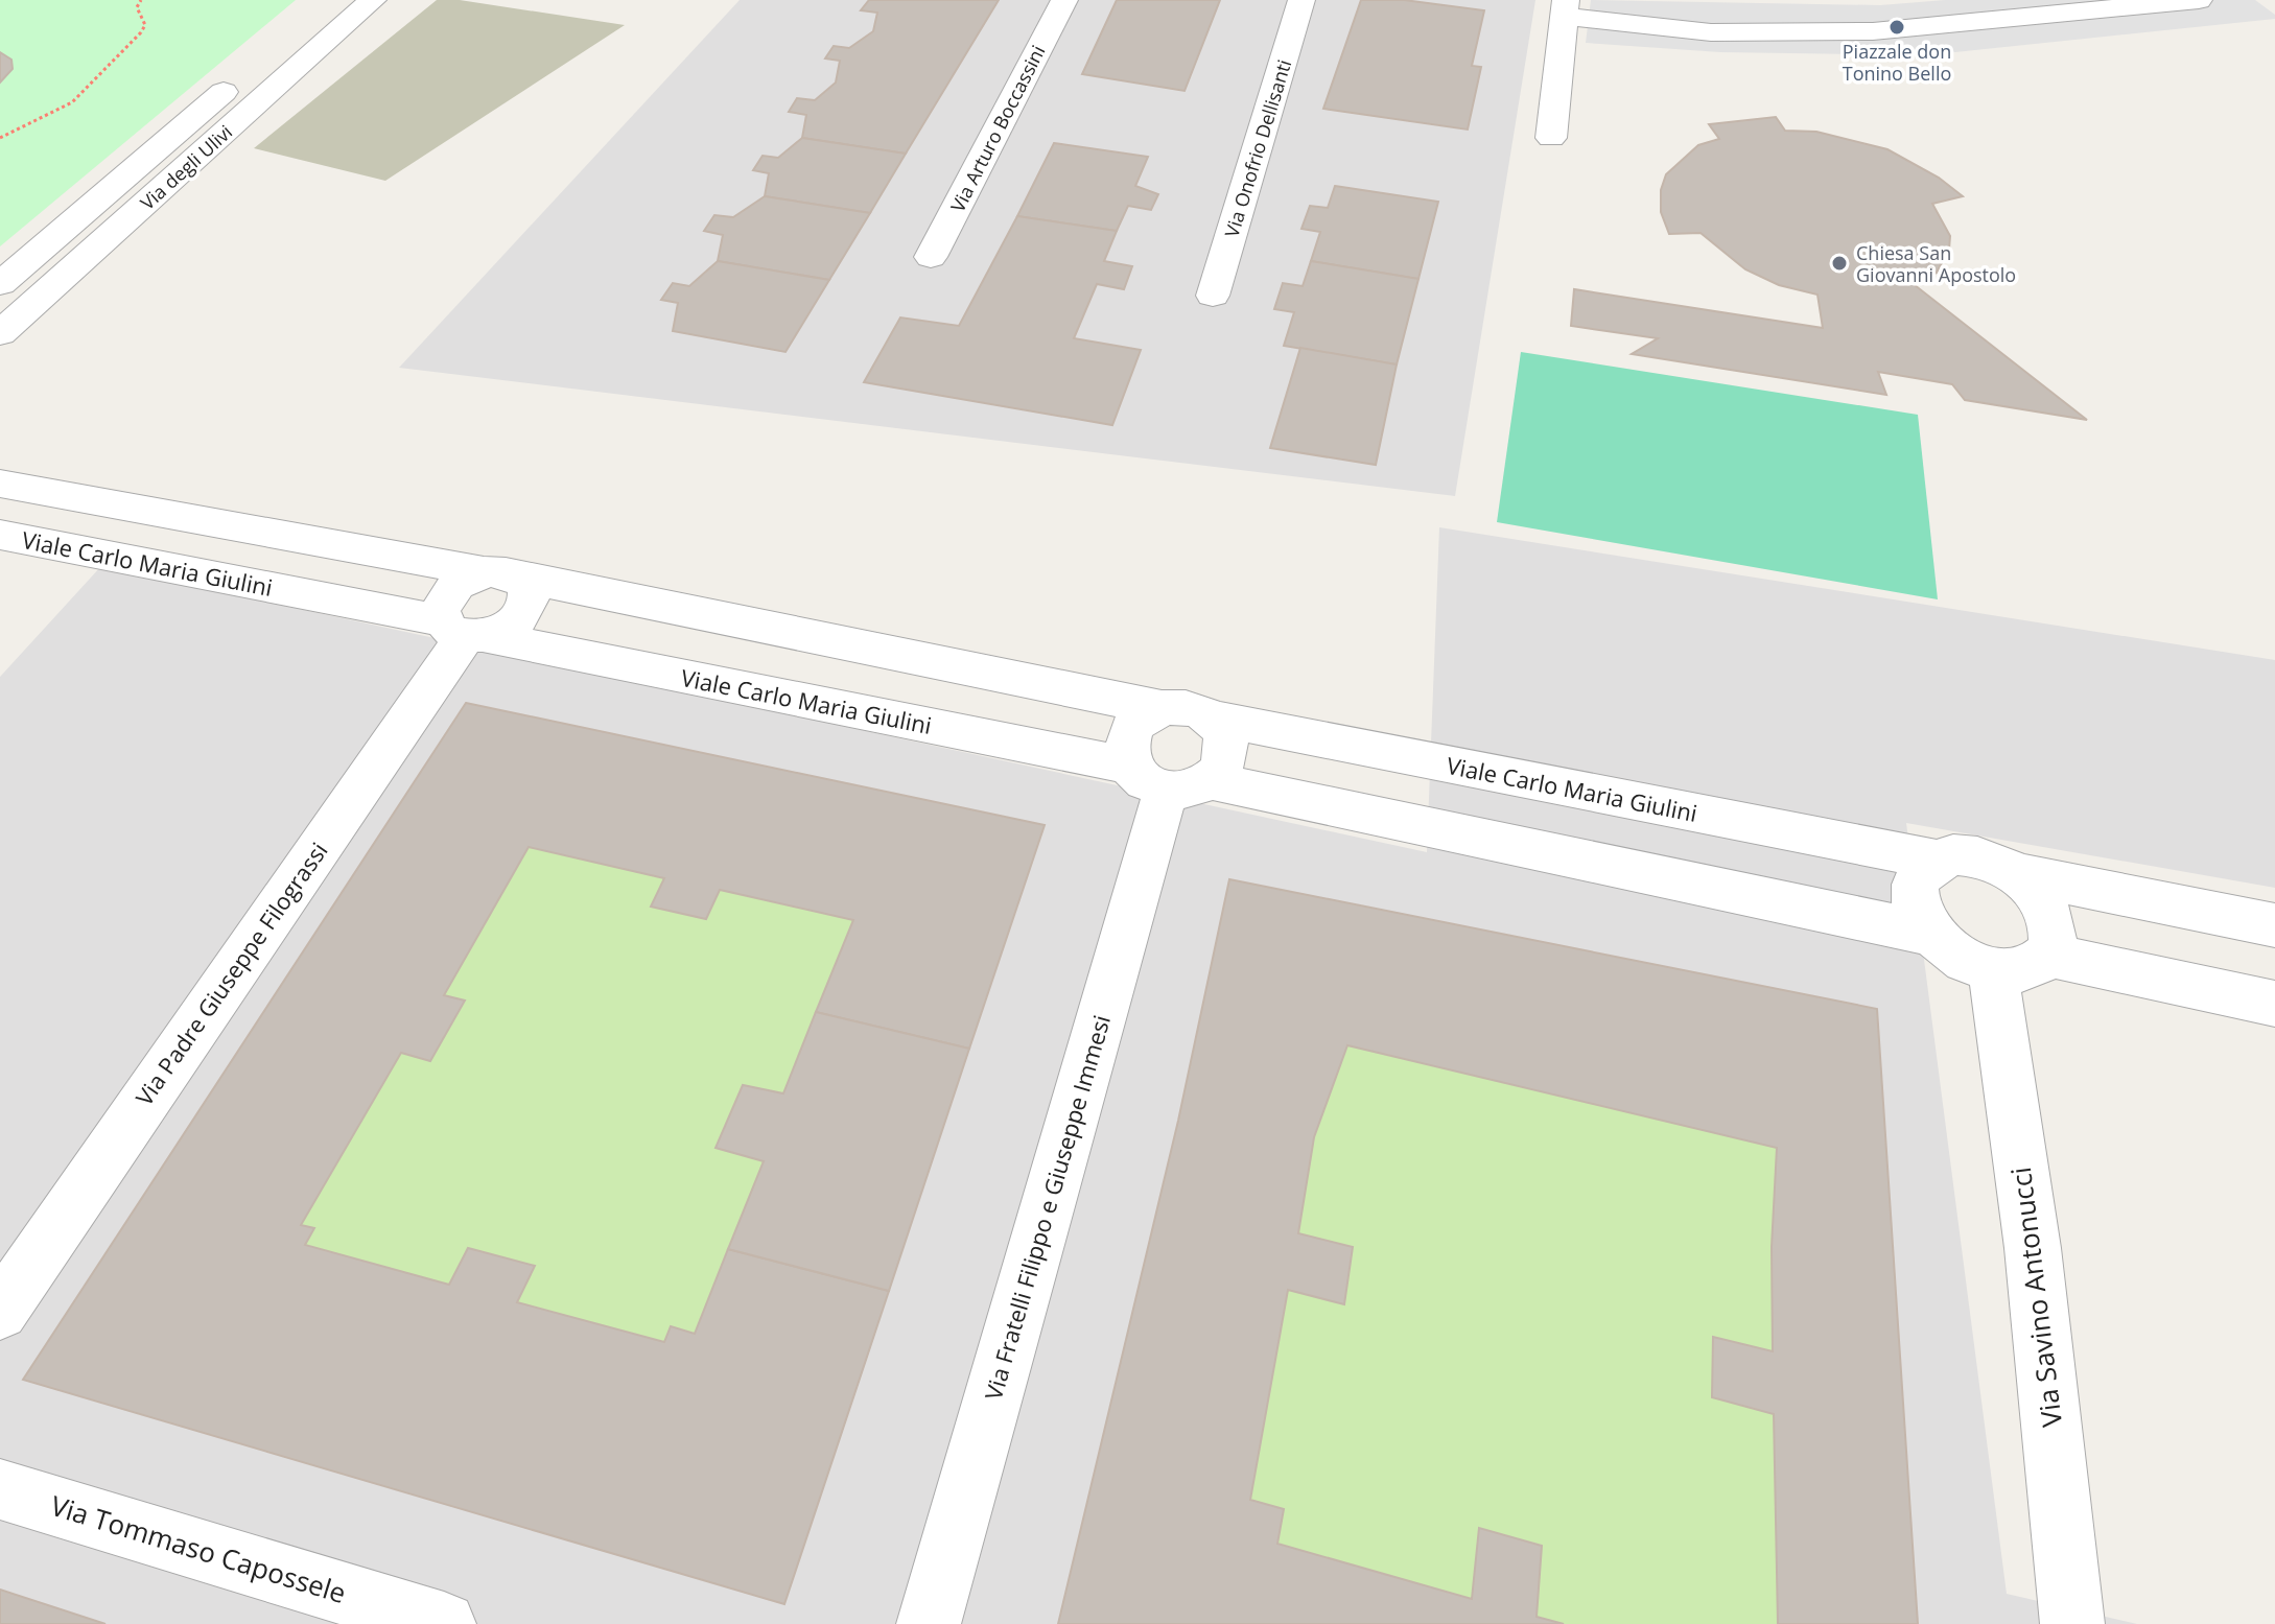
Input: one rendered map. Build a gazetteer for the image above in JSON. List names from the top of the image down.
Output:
{
  "streets": {
    "street": [
      "Via Arturo Boccassini",
      "Via Onofrio Dellisanti",
      "Via degli Ulivi",
      "Viale Carlo Maria Giulini",
      "Via Padre Giuseppe Filograssi",
      "Via Fratelli Filippo e Giuseppe Immesi",
      "Via Savino Antonucci",
      "Via Tommaso Capossele"
    ]
  },
  "crossings": [
    ["Viale Carlo Maria Giulini", "Via Padre Giuseppe Filograssi"],
    ["Viale Carlo Maria Giulini", "Via Fratelli Filippo e Giuseppe Immesi"],
    ["Viale Carlo Maria Giulini", "Via Savino Antonucci"]
  ],
  "places": ["Piazzale don Tonino Bello", "Chiesa San Giovanni Apostolo"]
}
